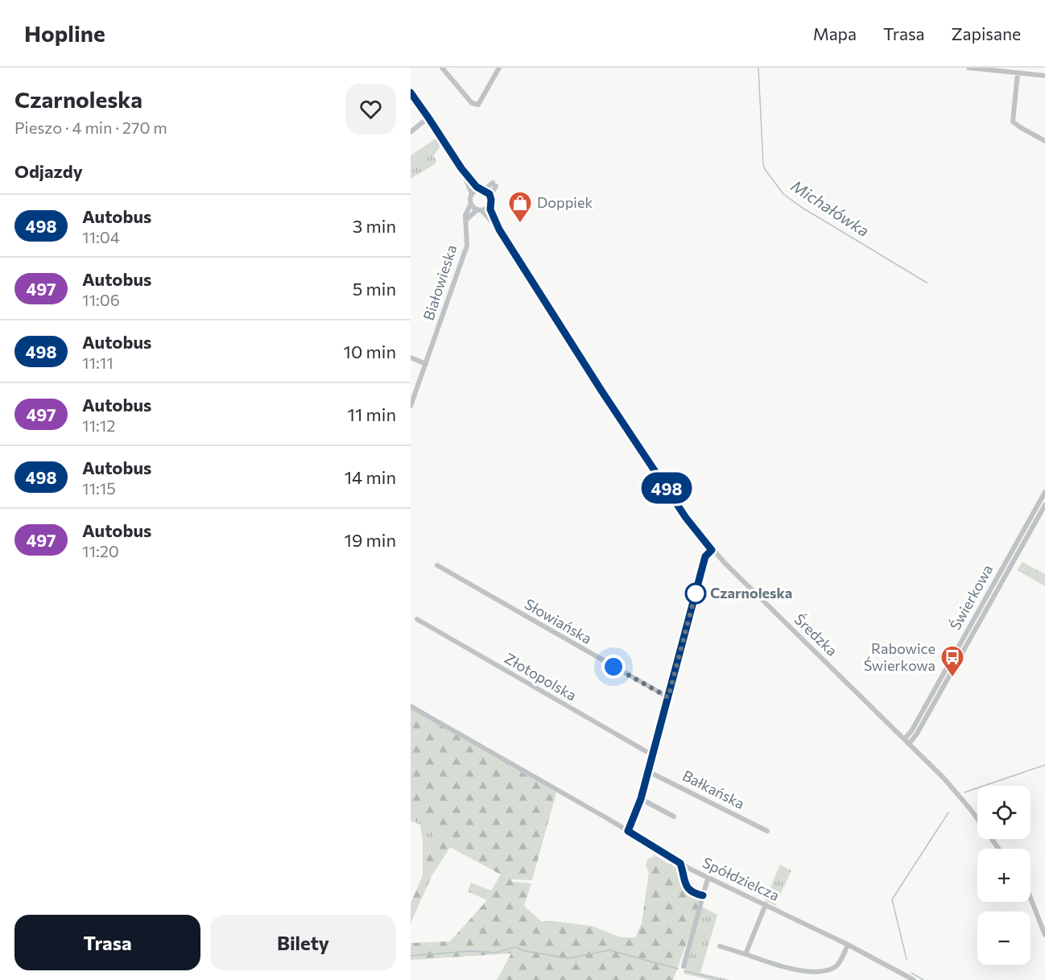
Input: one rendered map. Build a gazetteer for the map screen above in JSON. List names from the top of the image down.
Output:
{
  "streets": {
    "street": [
      "Białowieska",
      "Świerkowa",
      "Słowiańska",
      "Średzka",
      "Złotopolska",
      "Bałkańska",
      "Spółdzielcza"
    ]
  },
  "crossings": [
    ["Białowieska", "Średzka"],
    ["Świerkowa", "Średzka"]
  ],
  "water": ["Michałówka"],
  "places": {
    "shop": ["Doppiek"],
    "other": ["Czarnoleska"],
    "bus stop": ["Rabowice Świerkowa"]
  },
  "lines": ["bus line 498"],
  "page": {
    "header": "Hopline",
    "nav": ["Mapa", "Trasa", "Zapisane"],
    "heading": [
      ["Czarnoleska", "Pieszo · 4 min · 270 m"],
      "Odjazdy"
    ],
    "on_map": "498",
    "list": [
      {
        "mark": "498",
        "name": "Autobus",
        "note": "11:04",
        "value": "3 min"
      },
      {
        "mark": "497",
        "name": "Autobus",
        "note": "11:06",
        "value": "5 min"
      },
      {
        "mark": "498",
        "name": "Autobus",
        "note": "11:11",
        "value": "10 min"
      },
      {
        "mark": "497",
        "name": "Autobus",
        "note": "11:12",
        "value": "11 min"
      },
      {
        "mark": "498",
        "name": "Autobus",
        "note": "11:15",
        "value": "14 min"
      },
      {
        "mark": "497",
        "name": "Autobus",
        "note": "11:20",
        "value": "19 min"
      }
    ],
    "map_buttons": ["+", "−"],
    "buttons": ["Trasa", "Bilety"]
  }
}
